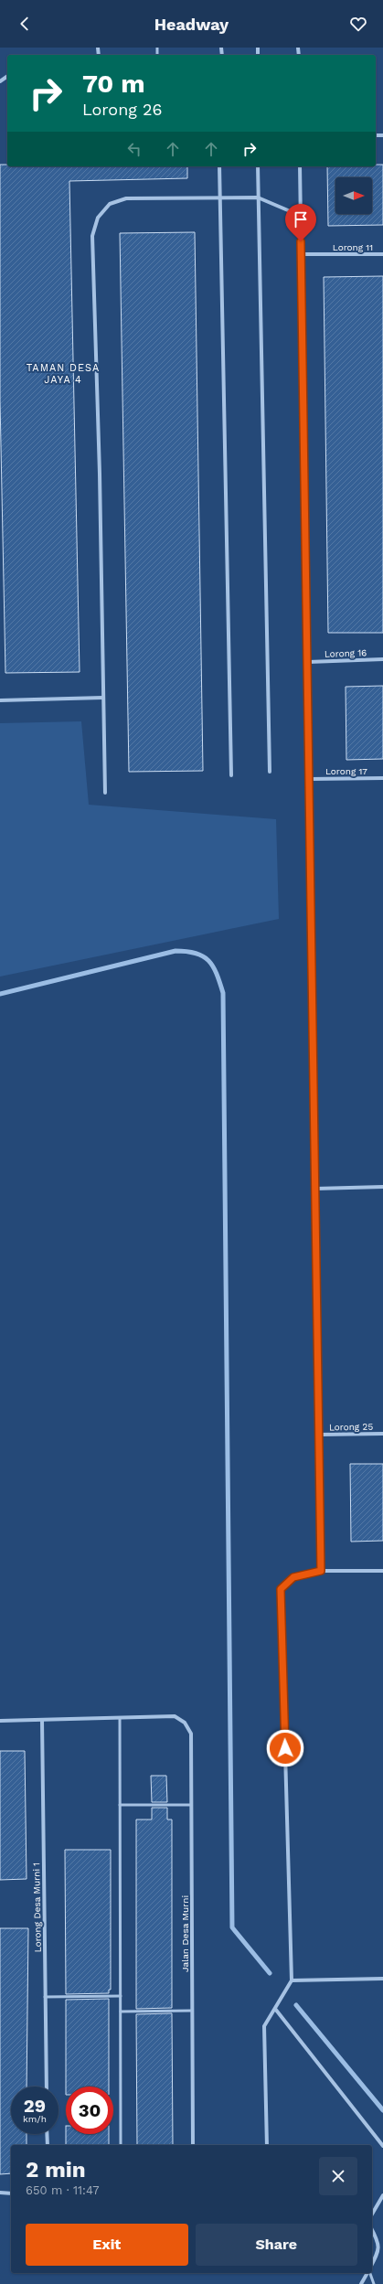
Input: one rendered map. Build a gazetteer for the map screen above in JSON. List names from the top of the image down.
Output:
{
  "streets": {
    "street": [
      "Lorong 11",
      "Lorong 16",
      "Lorong 17",
      "Lorong 25",
      "Lorong Desa Murni 1",
      "Jalan Desa Murni"
    ]
  },
  "districts": ["TAMAN DESA JAYA 4"],
  "north": "right",
  "page": {
    "header": "Headway",
    "turn": ["70 m", "Lorong 26"],
    "speed": "29 km/h",
    "limit": "30",
    "heading": ["2 min", "650 m · 11:47"],
    "buttons": ["Exit", "Share"]
  }
}
